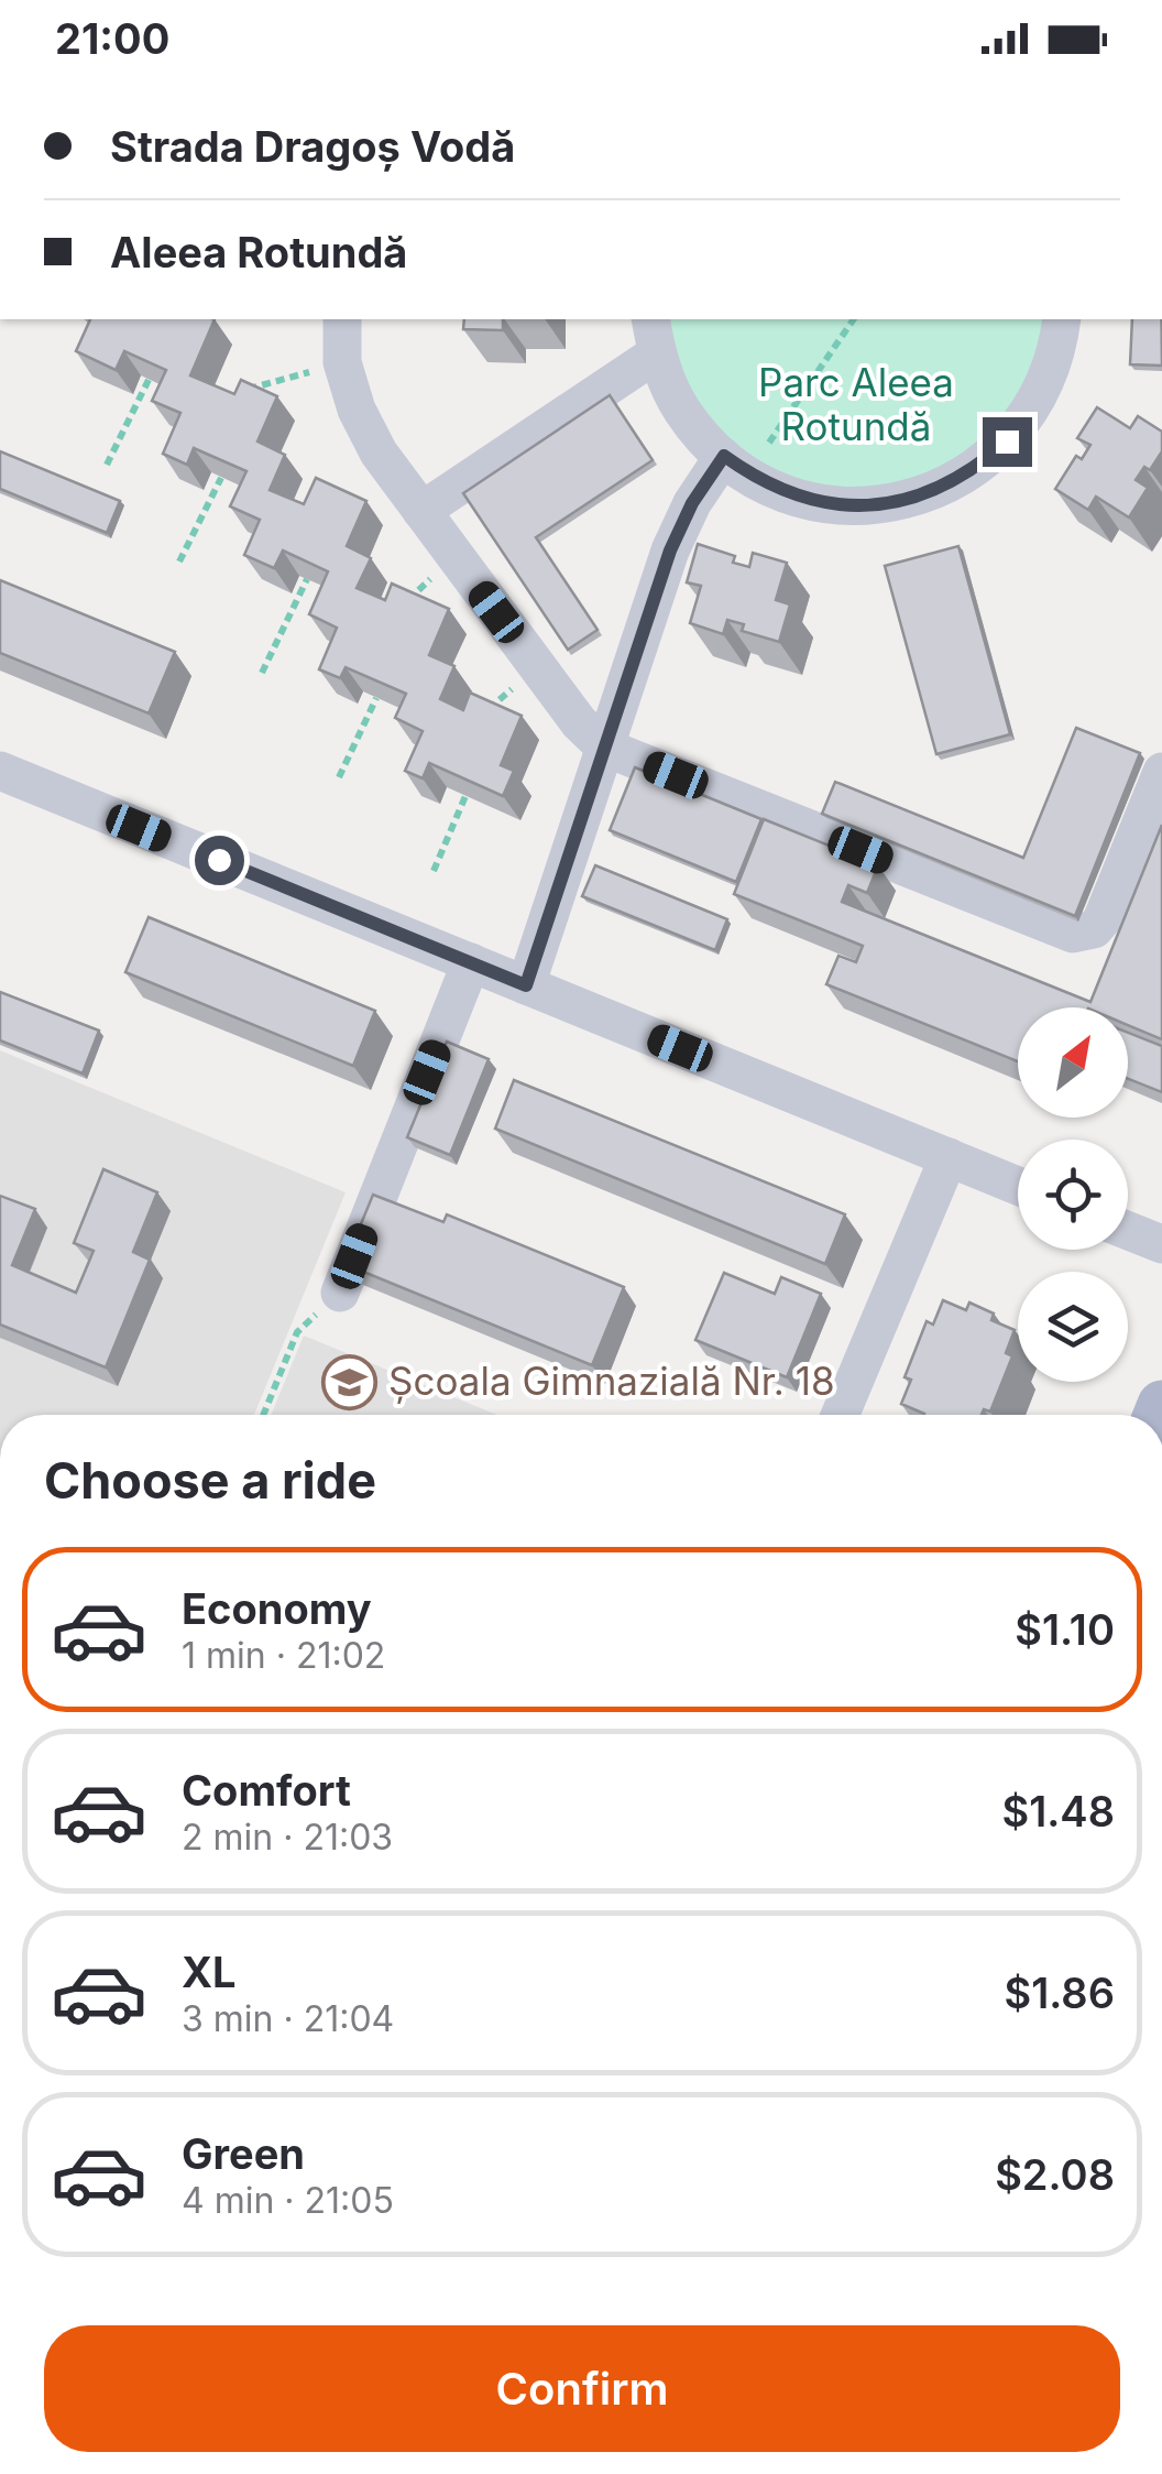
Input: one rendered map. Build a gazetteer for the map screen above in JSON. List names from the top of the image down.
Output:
{
  "parks": ["Parc Aleea Rotundă"],
  "places": {
    "school or university": ["Școala Gimnazială Nr. 18"]
  },
  "north": "top right",
  "page": {
    "status": "21:00",
    "banner": ["Strada Dragoș Vodă", "Aleea Rotundă"],
    "heading": "Choose a ride",
    "list": [
      {
        "name": "Economy",
        "note": "1 min · 21:02",
        "value": "$1.10"
      },
      {
        "name": "Comfort",
        "note": "2 min · 21:03",
        "value": "$1.48"
      },
      {
        "name": "XL",
        "note": "3 min · 21:04",
        "value": "$1.86"
      },
      {
        "name": "Green",
        "note": "4 min · 21:05",
        "value": "$2.08"
      }
    ],
    "buttons": "Confirm"
  }
}
